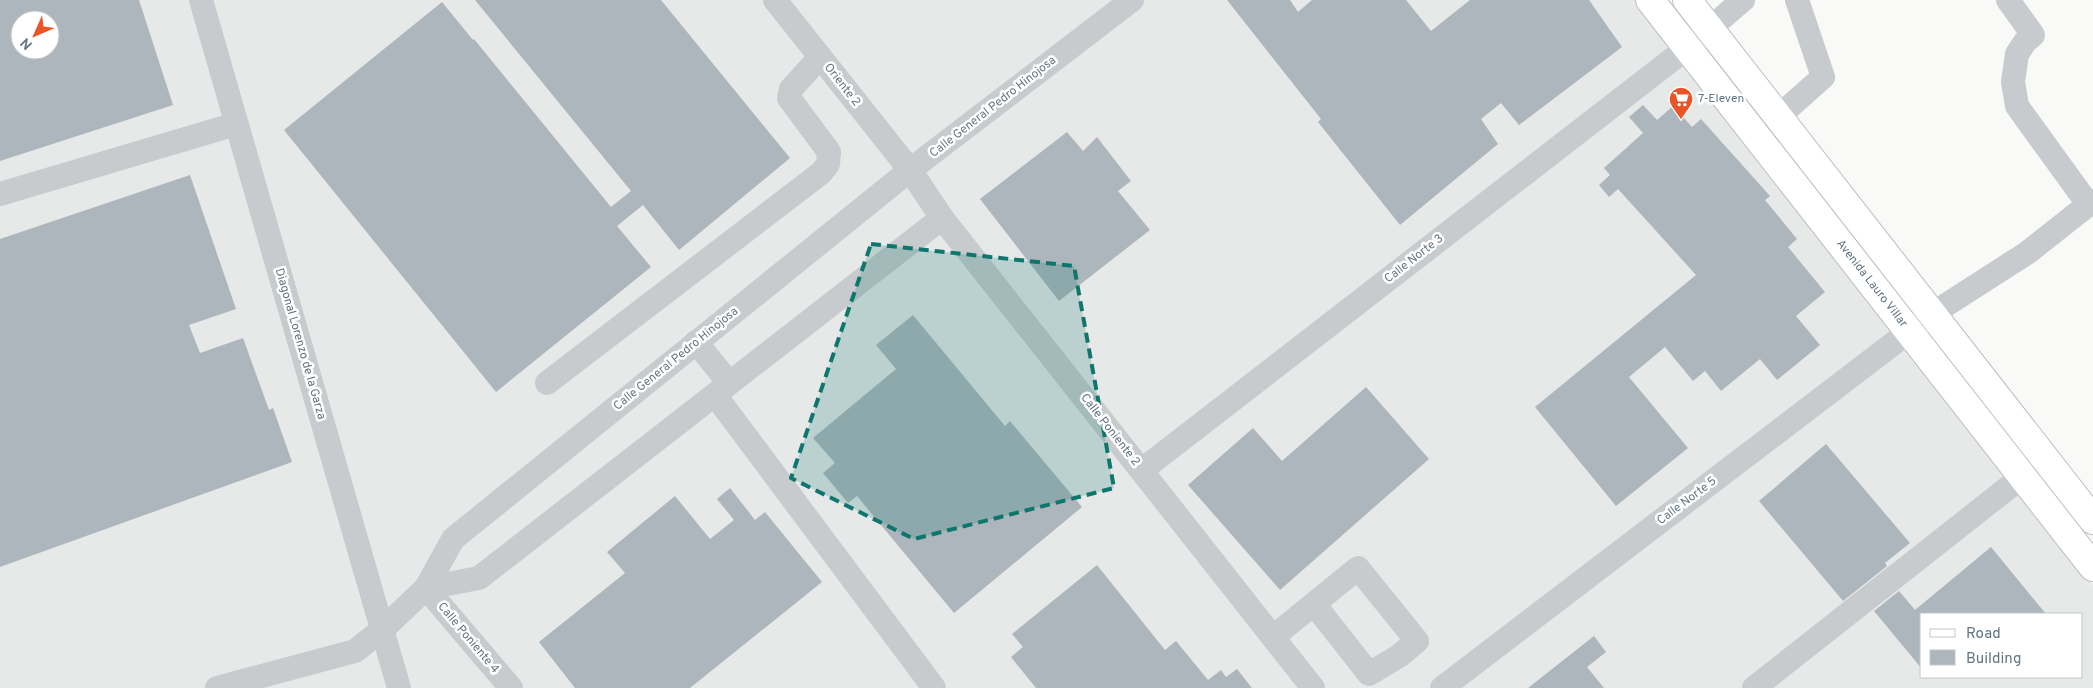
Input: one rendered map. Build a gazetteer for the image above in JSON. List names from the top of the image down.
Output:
{
  "streets": {
    "main road": ["Avenida Lauro Villar"],
    "street": [
      "Oriente 2",
      "Calle General Pedro Hinojosa",
      "Calle Norte 3",
      "Diagonal Lorenzo de la Garza",
      "Calle Poniente 2",
      "Calle Norte 5",
      "Calle Poniente 4"
    ]
  },
  "crossings": [
    ["Oriente 2", "Calle General Pedro Hinojosa"],
    ["Oriente 2", "Calle Poniente 2"],
    ["Calle General Pedro Hinojosa", "Diagonal Lorenzo de la Garza"],
    ["Calle General Pedro Hinojosa", "Calle Poniente 2"],
    ["Calle General Pedro Hinojosa", "Calle Poniente 4"],
    ["Calle Norte 3", "Avenida Lauro Villar"],
    ["Calle Norte 3", "Calle Poniente 2"],
    ["Avenida Lauro Villar", "Calle Norte 5"]
  ],
  "places": {
    "supermarket": ["7-Eleven"]
  },
  "legend": ["Road", "Building"],
  "north": "bottom left"
}
